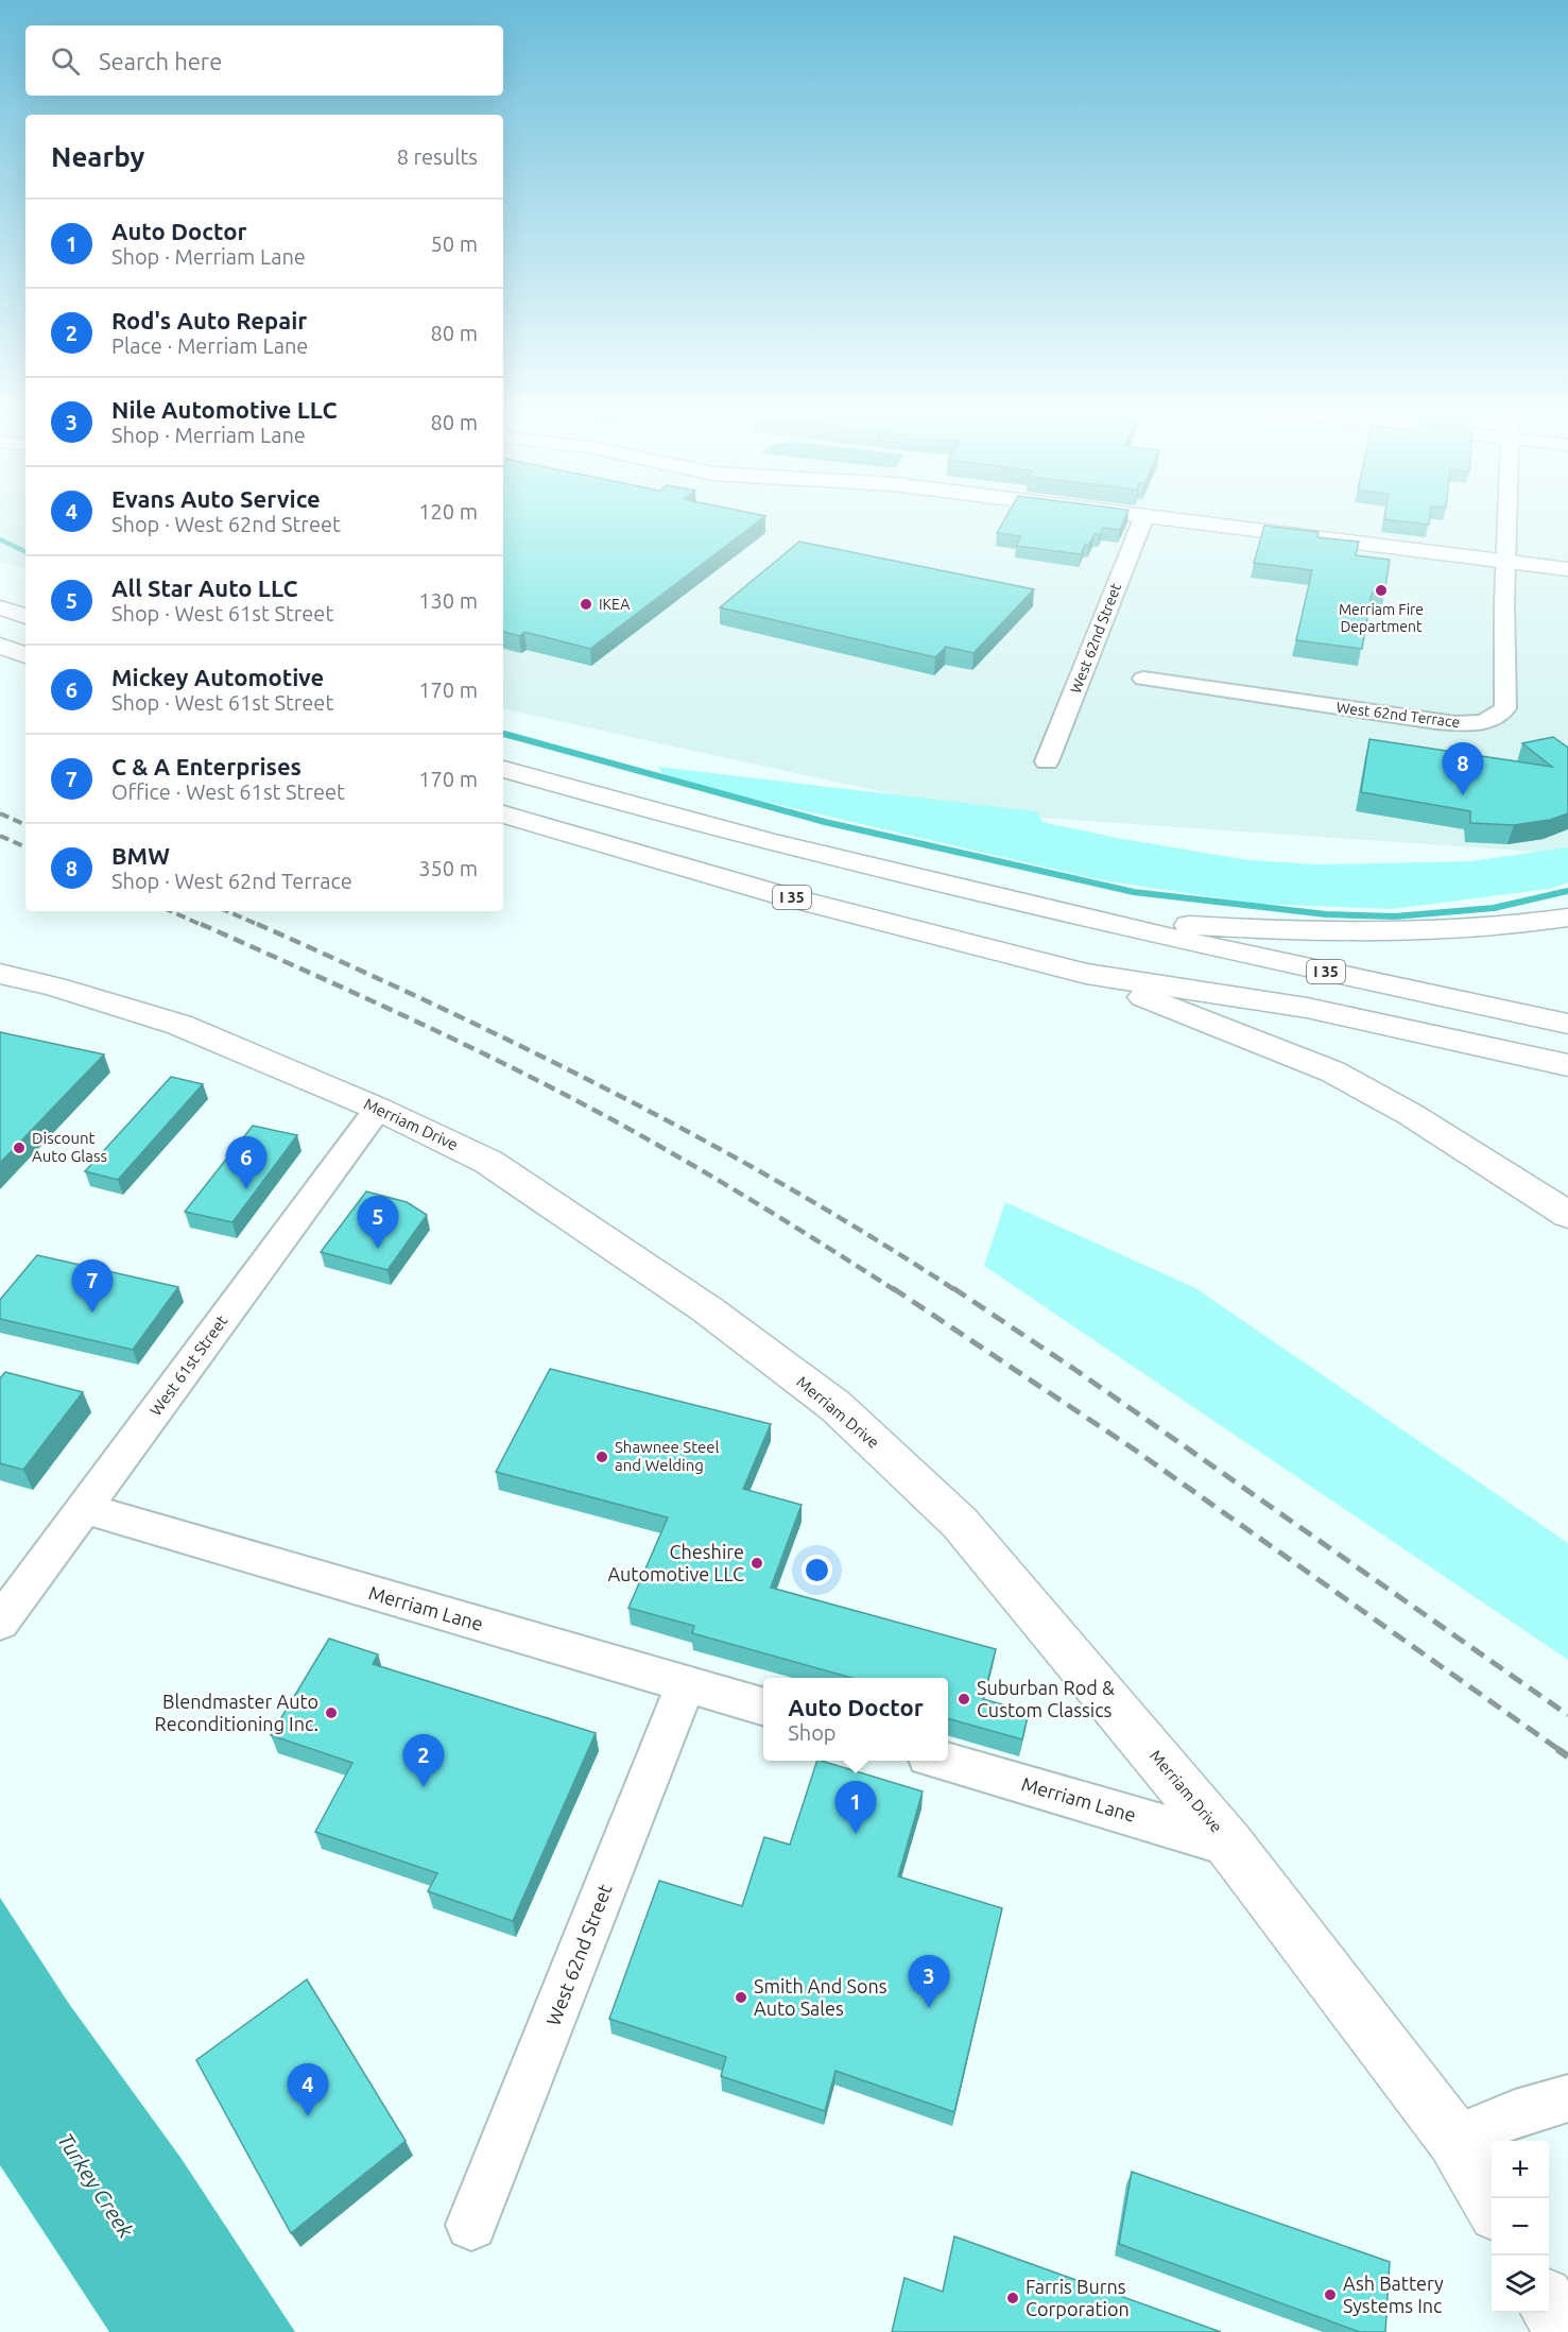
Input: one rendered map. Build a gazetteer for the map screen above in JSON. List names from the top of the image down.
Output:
{
  "streets": {
    "main road": ["I 35", "Merriam Drive"],
    "street": [
      "West 62nd Street",
      "West 62nd Terrace",
      "West 61st Street",
      "Merriam Lane"
    ]
  },
  "crossings": [
    ["West 62nd Street", "Merriam Lane"],
    ["Merriam Drive", "West 61st Street"],
    ["Merriam Drive", "Merriam Lane"],
    ["West 61st Street", "Merriam Lane"]
  ],
  "water": ["Turkey Creek"],
  "places": [
    "Merriam Fire Department",
    "IKEA",
    "Discount Auto Glass",
    "Shawnee Steel and Welding",
    "Cheshire Automotive LLC",
    "Suburban Rod & Custom Classics",
    "Blendmaster Auto Reconditioning Inc.",
    "Smith And Sons Auto Sales",
    "Ash Battery Systems Inc",
    "Farris Burns Corporation"
  ],
  "page": {
    "search": "Search here",
    "heading": ["Nearby", "8 results"],
    "list": [
      {
        "mark": "1",
        "name": "Auto Doctor",
        "note": "Shop · Merriam Lane",
        "value": "50 m"
      },
      {
        "mark": "2",
        "name": "Rod's Auto Repair",
        "note": "Place · Merriam Lane",
        "value": "80 m"
      },
      {
        "mark": "3",
        "name": "Nile Automotive LLC",
        "note": "Shop · Merriam Lane",
        "value": "80 m"
      },
      {
        "mark": "4",
        "name": "Evans Auto Service",
        "note": "Shop · West 62nd Street",
        "value": "120 m"
      },
      {
        "mark": "5",
        "name": "All Star Auto LLC",
        "note": "Shop · West 61st Street",
        "value": "130 m"
      },
      {
        "mark": "6",
        "name": "Mickey Automotive",
        "note": "Shop · West 61st Street",
        "value": "170 m"
      },
      {
        "mark": "7",
        "name": "C & A Enterprises",
        "note": "Office · West 61st Street",
        "value": "170 m"
      },
      {
        "mark": "8",
        "name": "BMW",
        "note": "Shop · West 62nd Terrace",
        "value": "350 m"
      }
    ],
    "pins": [
      "8",
      "6",
      "5",
      "7",
      "2",
      "1",
      "3",
      "4"
    ],
    "popup": ["Auto Doctor", "Shop"],
    "map_buttons": ["+", "−"]
  }
}
